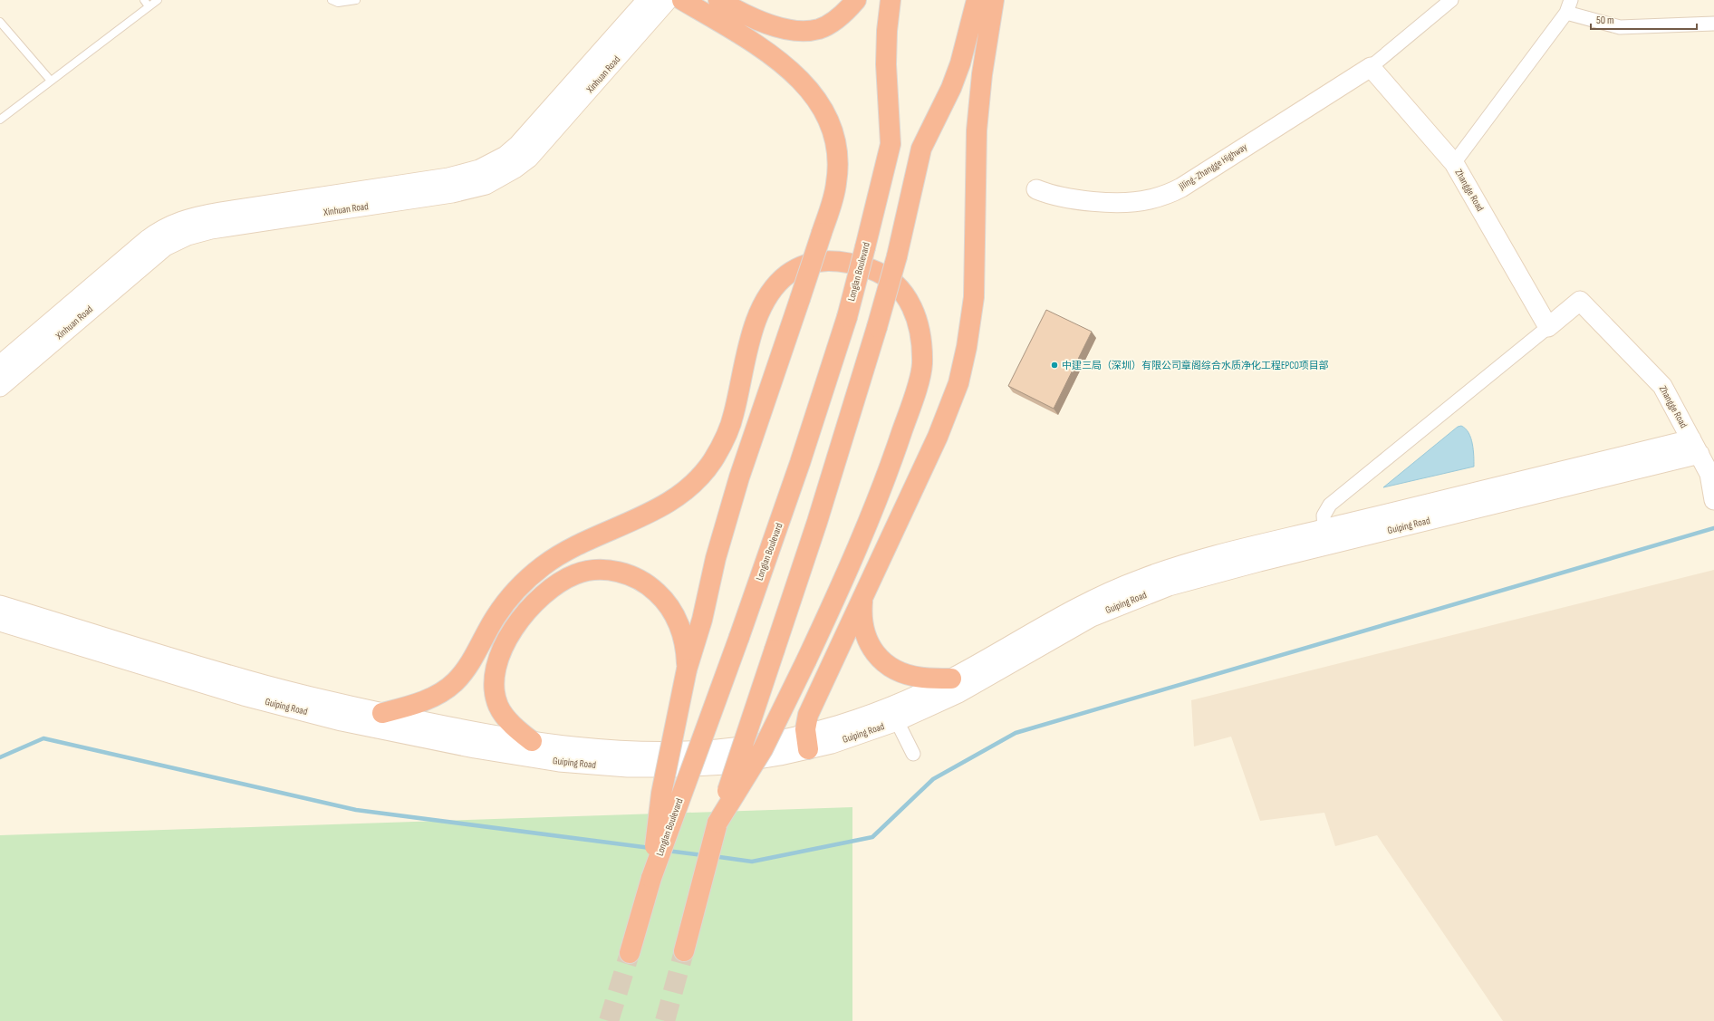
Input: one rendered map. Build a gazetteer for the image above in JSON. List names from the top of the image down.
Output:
{
  "streets": {
    "highway": ["Longlan Boulevard"],
    "street": [
      "Xinhuan Road",
      "Jiling-Zhangge Highway",
      "Zhangge Road",
      "Guiping Road"
    ]
  },
  "crossings": [
    ["Jiling-Zhangge Highway", "Zhangge Road"],
    ["Zhangge Road", "Guiping Road"]
  ],
  "places": ["中建三局（深圳）有限公司章阁综合水质净化工程EPCO项目部"],
  "scale_bar": "50 m"
}
